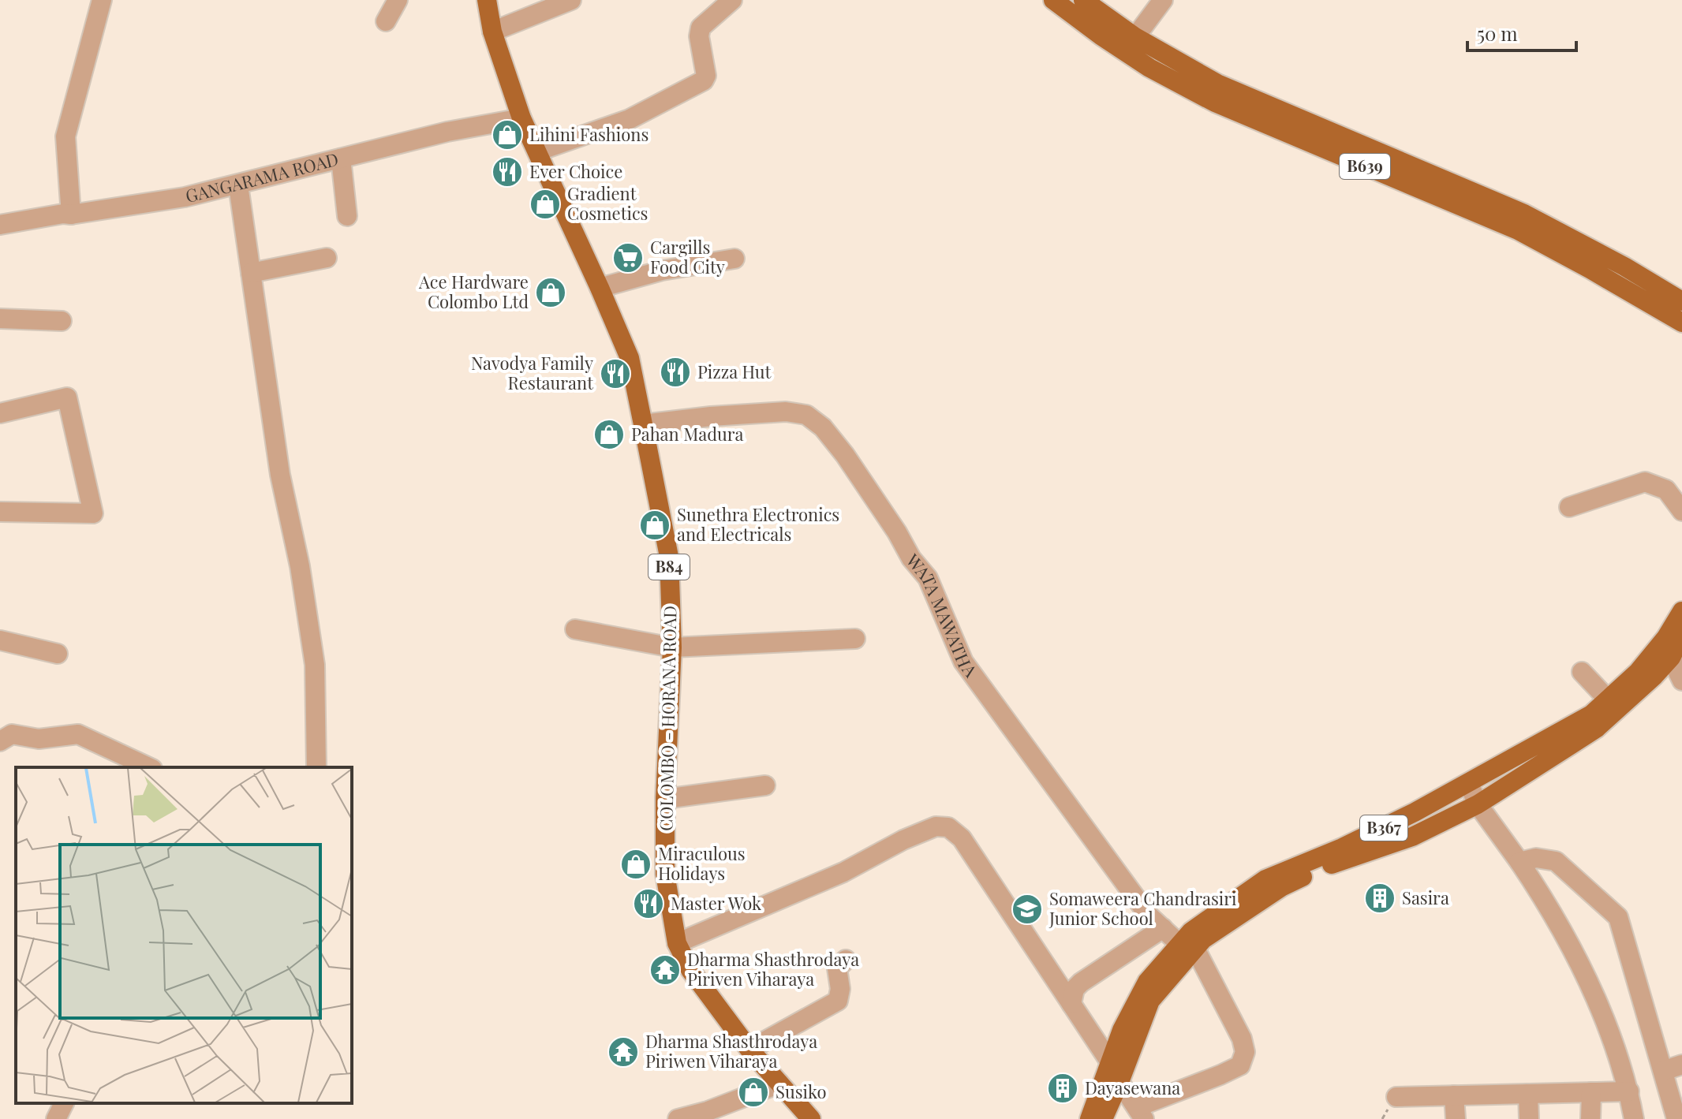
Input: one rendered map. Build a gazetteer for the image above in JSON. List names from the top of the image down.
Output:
{
  "streets": {
    "main road": [
      "B639",
      "B84",
      "COLOMBO - HORANA ROAD",
      "B367"
    ],
    "street": ["GANGARAMA ROAD", "WATA MAWATHA"]
  },
  "crossings": [
    ["GANGARAMA ROAD", "COLOMBO - HORANA ROAD"],
    ["WATA MAWATHA", "COLOMBO - HORANA ROAD"],
    ["WATA MAWATHA", "B367"]
  ],
  "places": {
    "shop": [
      "Lihini Fashions",
      "Gradient Cosmetics",
      "Ace Hardware Colombo Ltd",
      "Pahan Madura",
      "Sunethra Electronics and Electricals",
      "Miraculous Holidays",
      "Susiko"
    ],
    "restaurant": [
      "Ever Choice",
      "Pizza Hut",
      "Navodya Family Restaurant",
      "Master Wok"
    ],
    "supermarket": ["Cargills Food City"],
    "building": ["Sasira", "Dayasewana"],
    "school or university": ["Somaweera Chandrasiri Junior School"],
    "temple": ["Dharma Shasthrodaya Piriven Viharaya", "Dharma Shasthrodaya Piriwen Viharaya"]
  },
  "scale_bar": "50 m"
}
